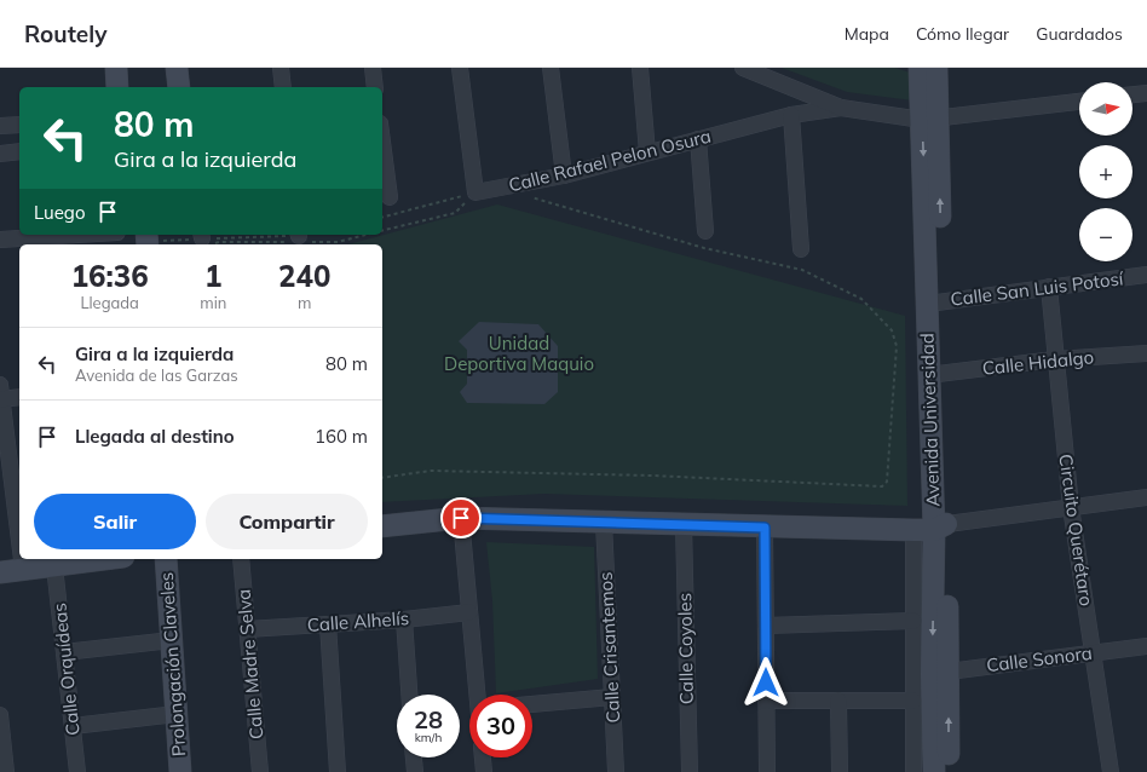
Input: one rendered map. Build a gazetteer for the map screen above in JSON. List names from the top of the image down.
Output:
{
  "streets": {
    "street": [
      "Calle Rafael Pelon Osura",
      "Calle San Luis Potosí",
      "Calle Hidalgo",
      "Avenida Universidad",
      "Circuito Querétaro",
      "Calle Alhelís",
      "Calle Crisantemos",
      "Calle Coyoles",
      "Calle Sonora",
      "Prolongación Claveles",
      "Calle Madre Selva",
      "Calle Orquídeas"
    ]
  },
  "crossings": [
    ["Calle San Luis Potosí", "Avenida Universidad"],
    ["Calle San Luis Potosí", "Circuito Querétaro"],
    ["Calle Hidalgo", "Avenida Universidad"],
    ["Calle Hidalgo", "Circuito Querétaro"],
    ["Avenida Universidad", "Calle Sonora"],
    ["Circuito Querétaro", "Calle Sonora"],
    ["Calle Alhelís", "Calle Madre Selva"]
  ],
  "parks": ["Unidad Deportiva Maquio"],
  "north": "right",
  "page": {
    "header": "Routely",
    "nav": ["Mapa", "Cómo llegar", "Guardados"],
    "map_buttons": ["+", "−"],
    "turn": ["80 m", "Gira a la izquierda"],
    "then": "Luego",
    "eta": [
      "16:36",
      "Llegada",
      "1",
      "min",
      "240",
      "m"
    ],
    "list": [
      {
        "name": "Gira a la izquierda",
        "note": "Avenida de las Garzas",
        "value": "80 m"
      },
      {
        "name": "Llegada al destino",
        "value": "160 m"
      }
    ],
    "buttons": ["Salir", "Compartir"],
    "speed": "28 km/h",
    "limit": "30"
  }
}
